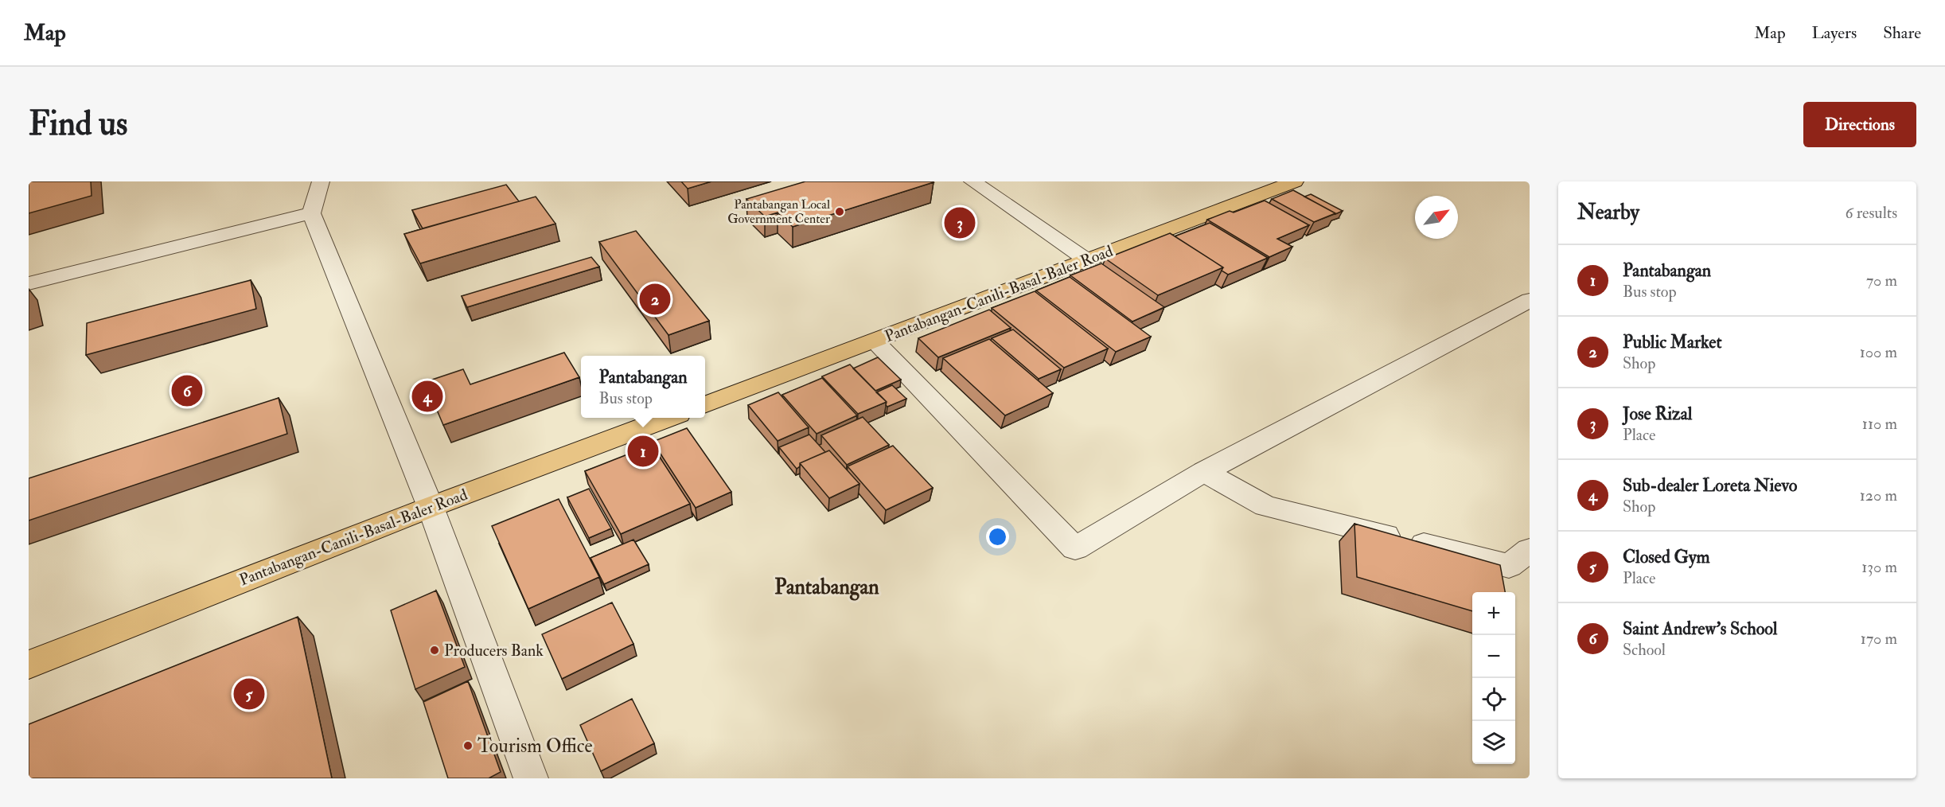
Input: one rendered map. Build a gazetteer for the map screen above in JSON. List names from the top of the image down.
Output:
{
  "streets": {
    "main road": ["Pantabangan-Canili-Basal-Baler Road"]
  },
  "districts": ["Pantabangan"],
  "places": ["Pantabangan Local Government Center", "Producers Bank", "Tourism Office"],
  "north": "top right",
  "page": {
    "header": "Map",
    "nav": ["Map", "Layers", "Share"],
    "buttons": "Directions",
    "title": "Find us",
    "heading": ["Nearby", "6 results"],
    "pins": [
      "3",
      "2",
      "6",
      "4",
      "1",
      "5"
    ],
    "list": [
      {
        "mark": "1",
        "name": "Pantabangan",
        "note": "Bus stop",
        "value": "70 m"
      },
      {
        "mark": "2",
        "name": "Public Market",
        "note": "Shop",
        "value": "100 m"
      },
      {
        "mark": "3",
        "name": "Jose Rizal",
        "note": "Place",
        "value": "110 m"
      },
      {
        "mark": "4",
        "name": "Sub-dealer Loreta Nievo",
        "note": "Shop",
        "value": "120 m"
      },
      {
        "mark": "5",
        "name": "Closed Gym",
        "note": "Place",
        "value": "130 m"
      },
      {
        "mark": "6",
        "name": "Saint Andrew's School",
        "note": "School",
        "value": "170 m"
      }
    ],
    "popup": ["Pantabangan", "Bus stop"],
    "map_buttons": ["+", "−"]
  }
}
